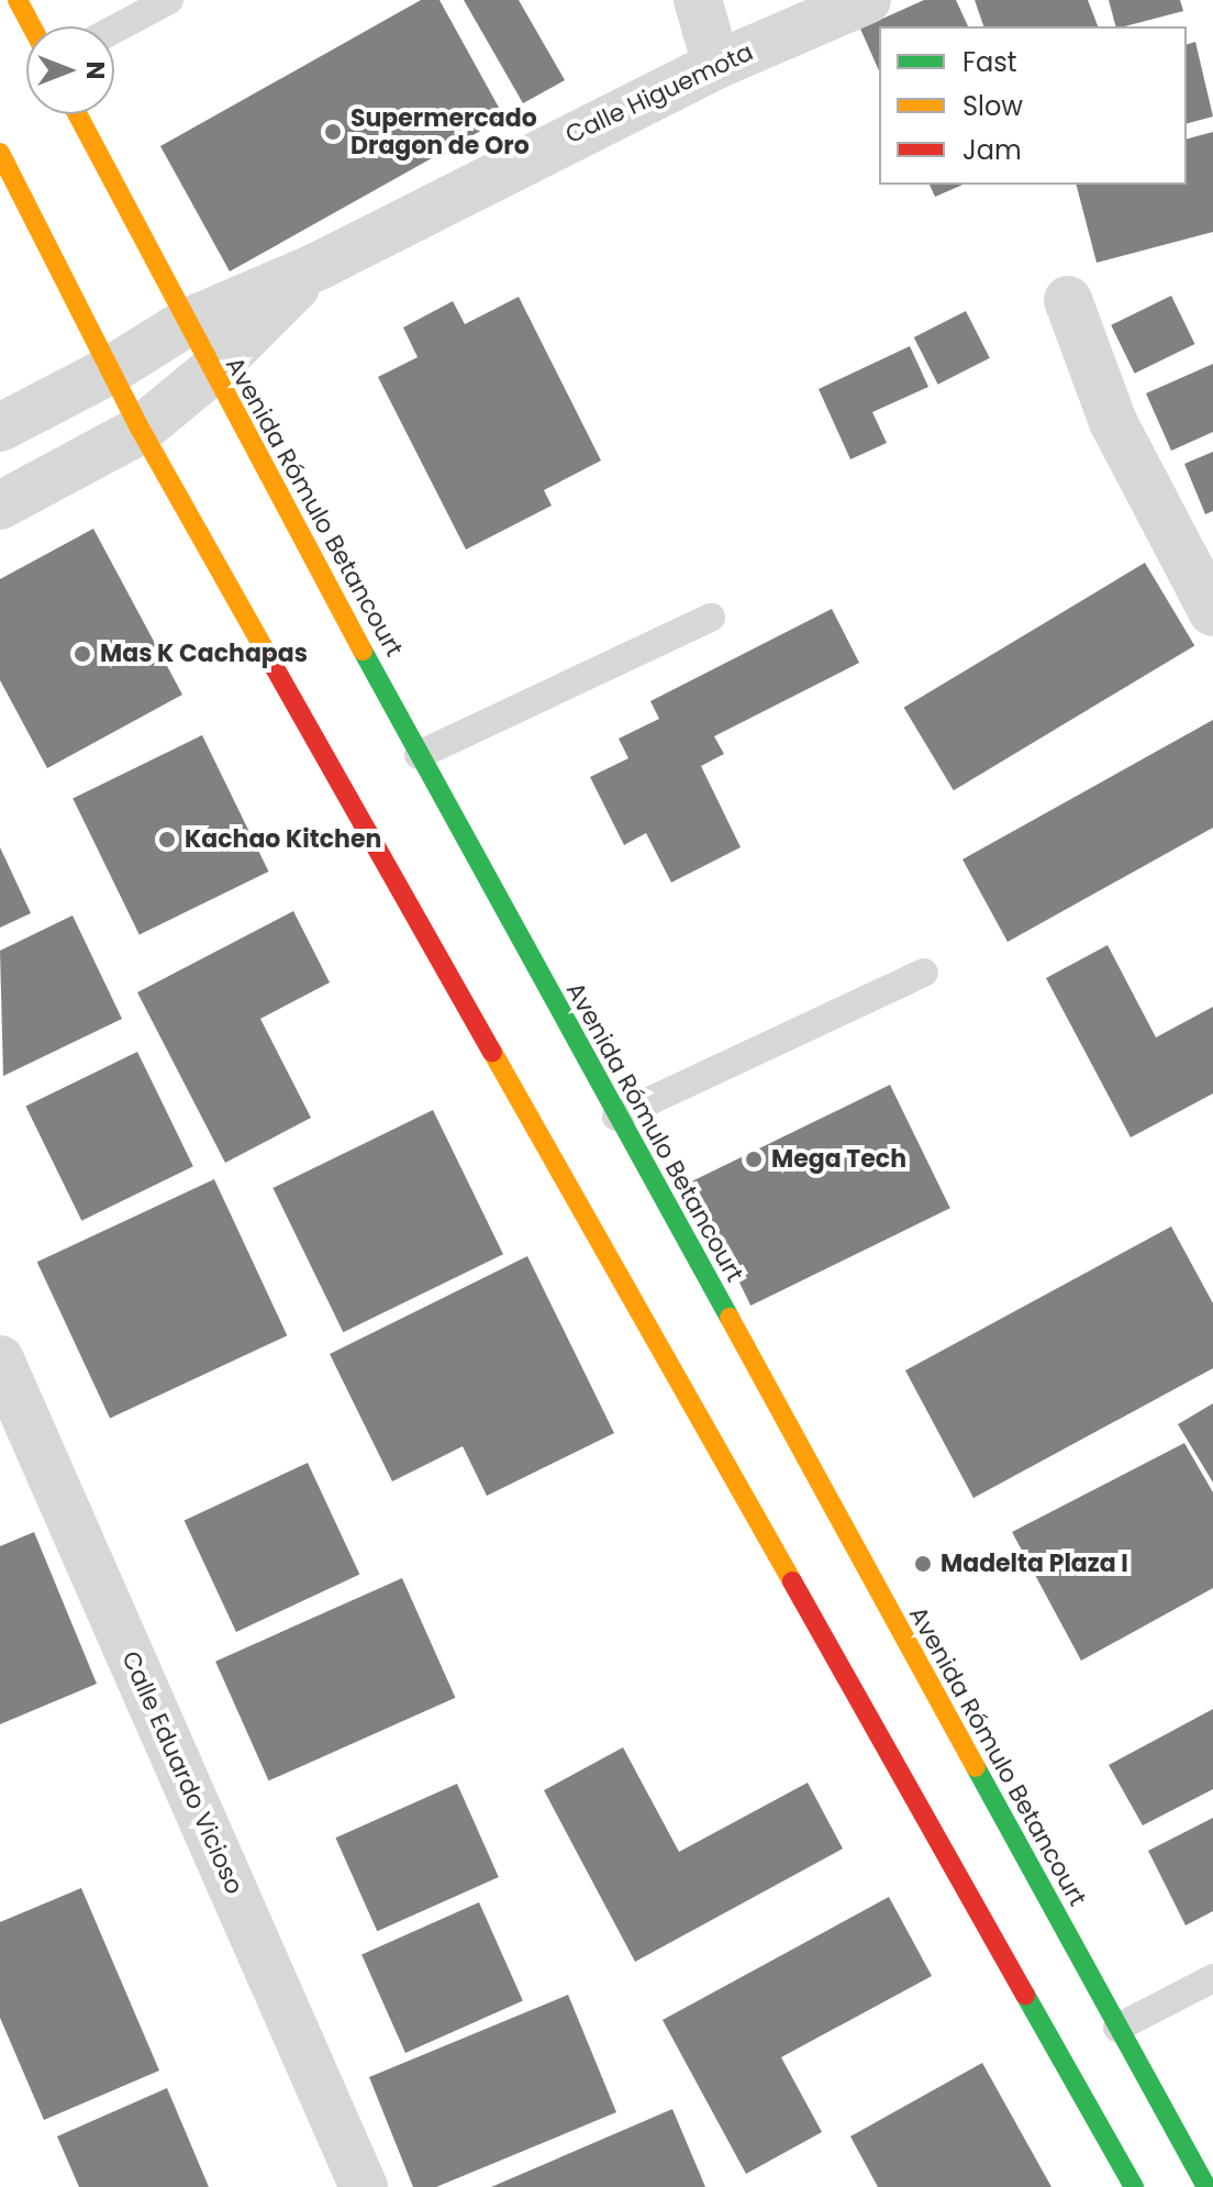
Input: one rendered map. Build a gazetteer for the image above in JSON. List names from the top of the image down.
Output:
{
  "streets": {
    "main road": ["Avenida Rómulo Betancourt"],
    "street": ["Calle Higuemota", "Calle Eduardo Vicioso"]
  },
  "crossings": [
    ["Calle Higuemota", "Avenida Rómulo Betancourt"]
  ],
  "places": [
    "Supermercado Dragon de Oro",
    "Mas K Cachapas",
    "Kachao Kitchen",
    "Mega Tech",
    "Madelta Plaza I"
  ],
  "legend": ["Fast", "Slow", "Jam"],
  "north": "right"
}
